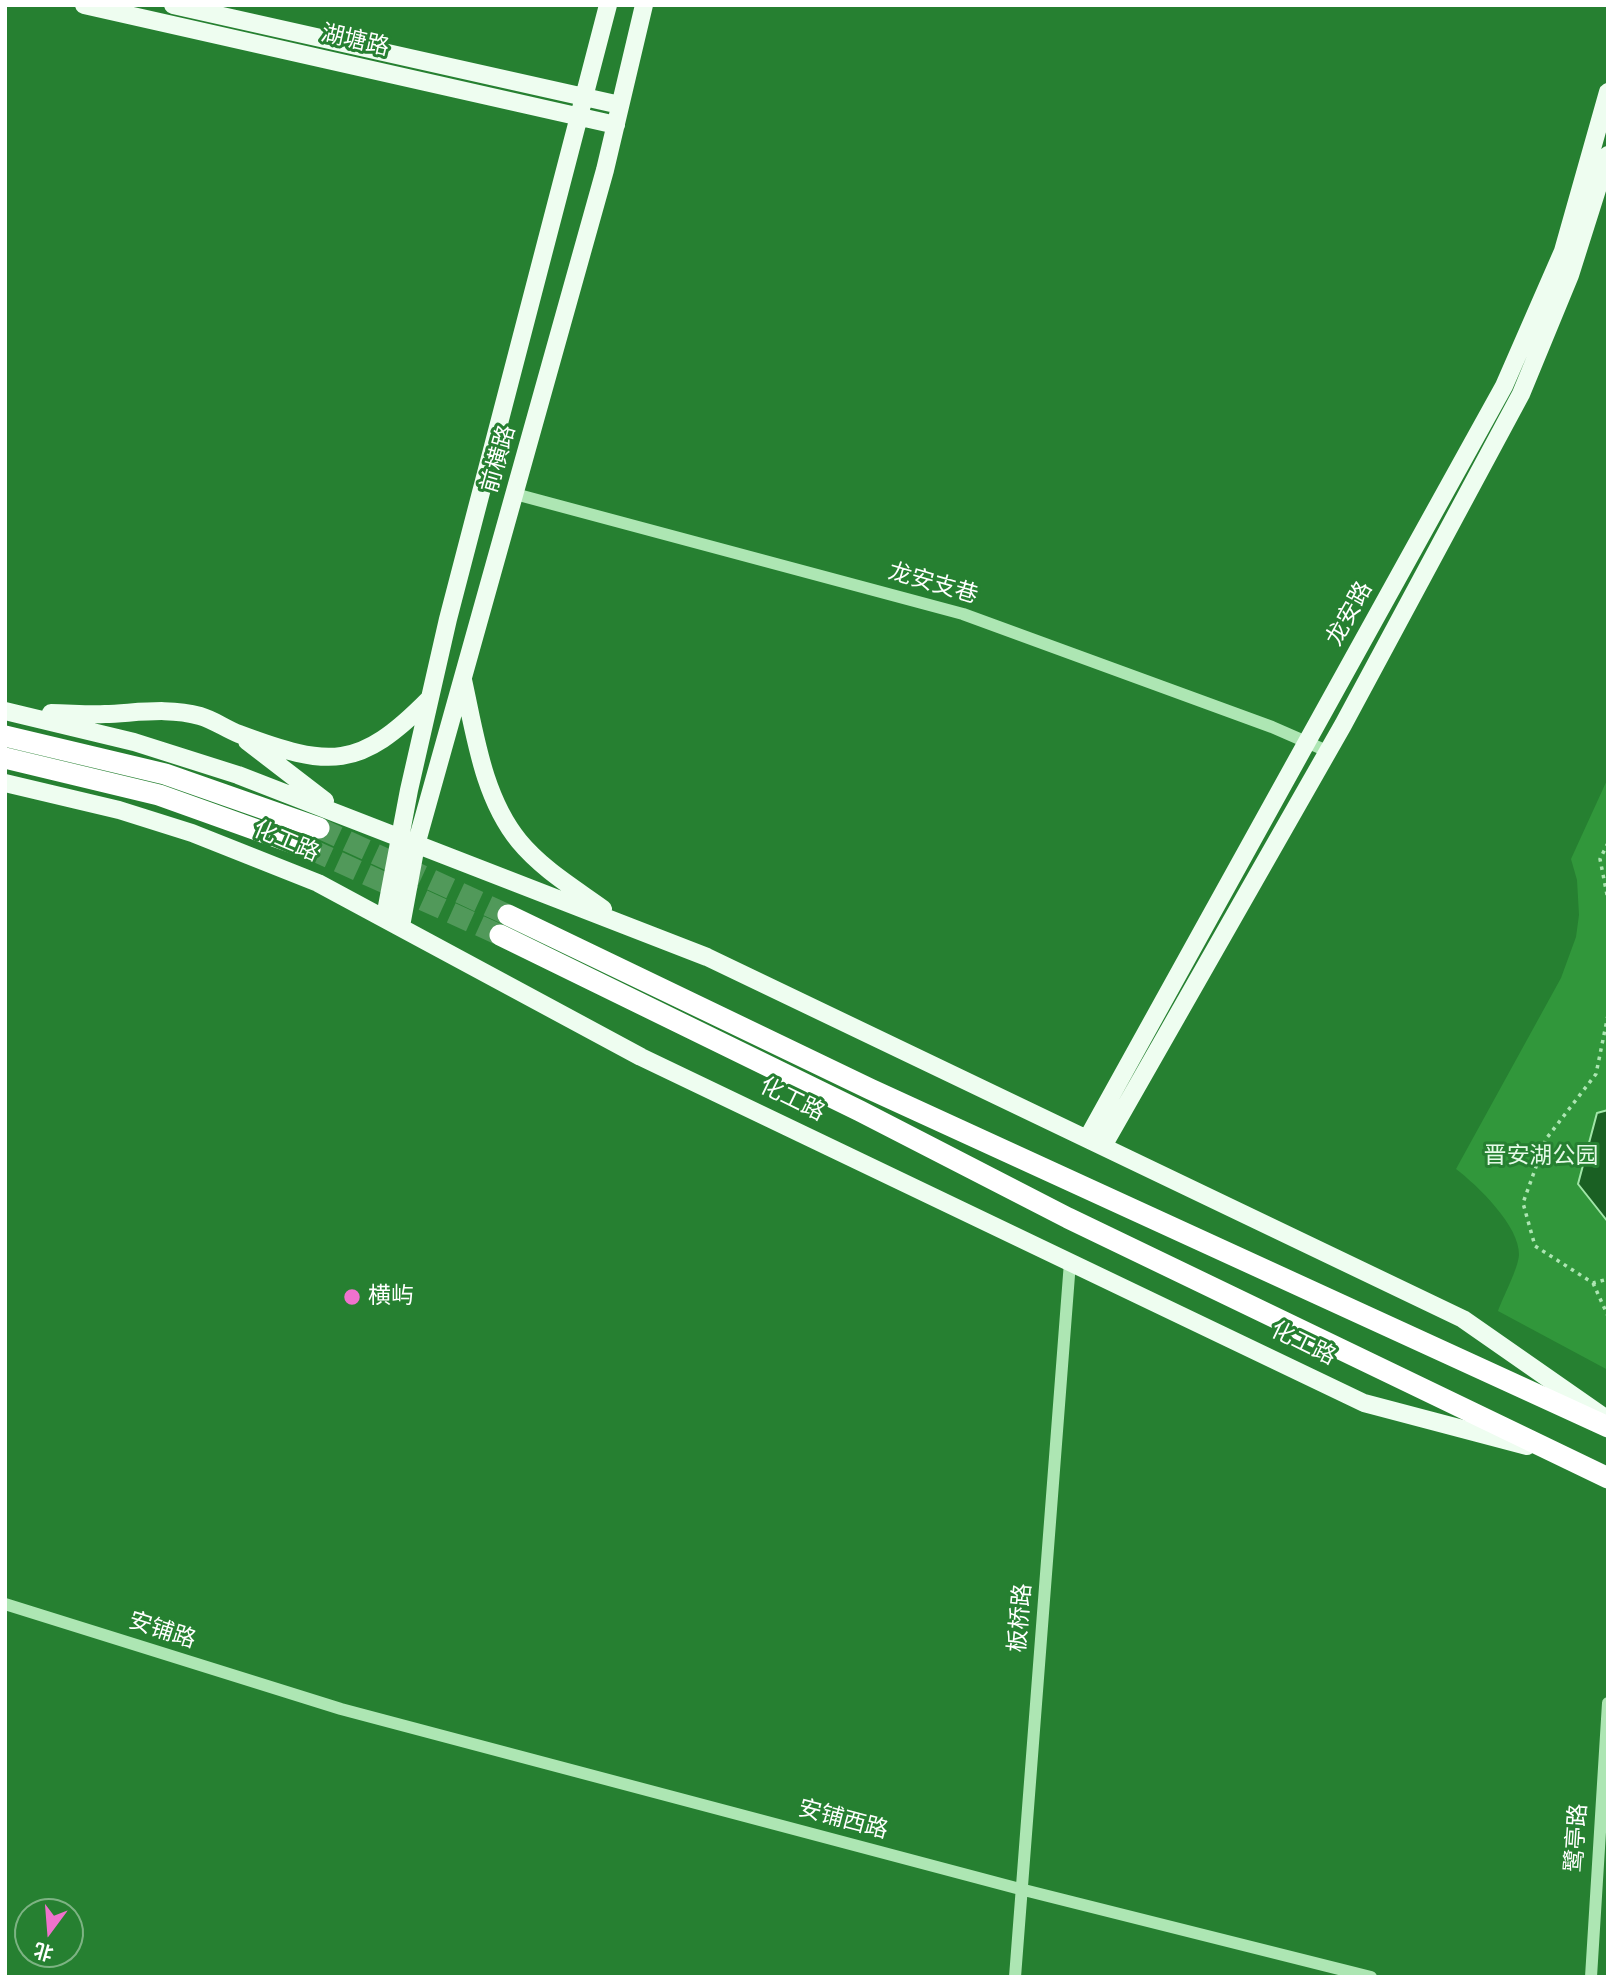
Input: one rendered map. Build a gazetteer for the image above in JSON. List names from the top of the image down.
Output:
{
  "streets": {
    "highway": ["化工路"],
    "main road": ["湖塘路", "前横路", "龙安路"],
    "street": [
      "龙安支巷",
      "板桥路",
      "安铺路",
      "安铺西路",
      "鹭亭路"
    ]
  },
  "crossings": [
    ["湖塘路", "前横路"],
    ["前横路", "龙安支巷"],
    ["前横路", "化工路"],
    ["龙安支巷", "龙安路"],
    ["化工路", "板桥路"],
    ["板桥路", "安铺西路"],
    ["安铺路", "安铺西路"]
  ],
  "parks": ["晋安湖公园"],
  "places": ["横屿"],
  "north": "bottom"
}
